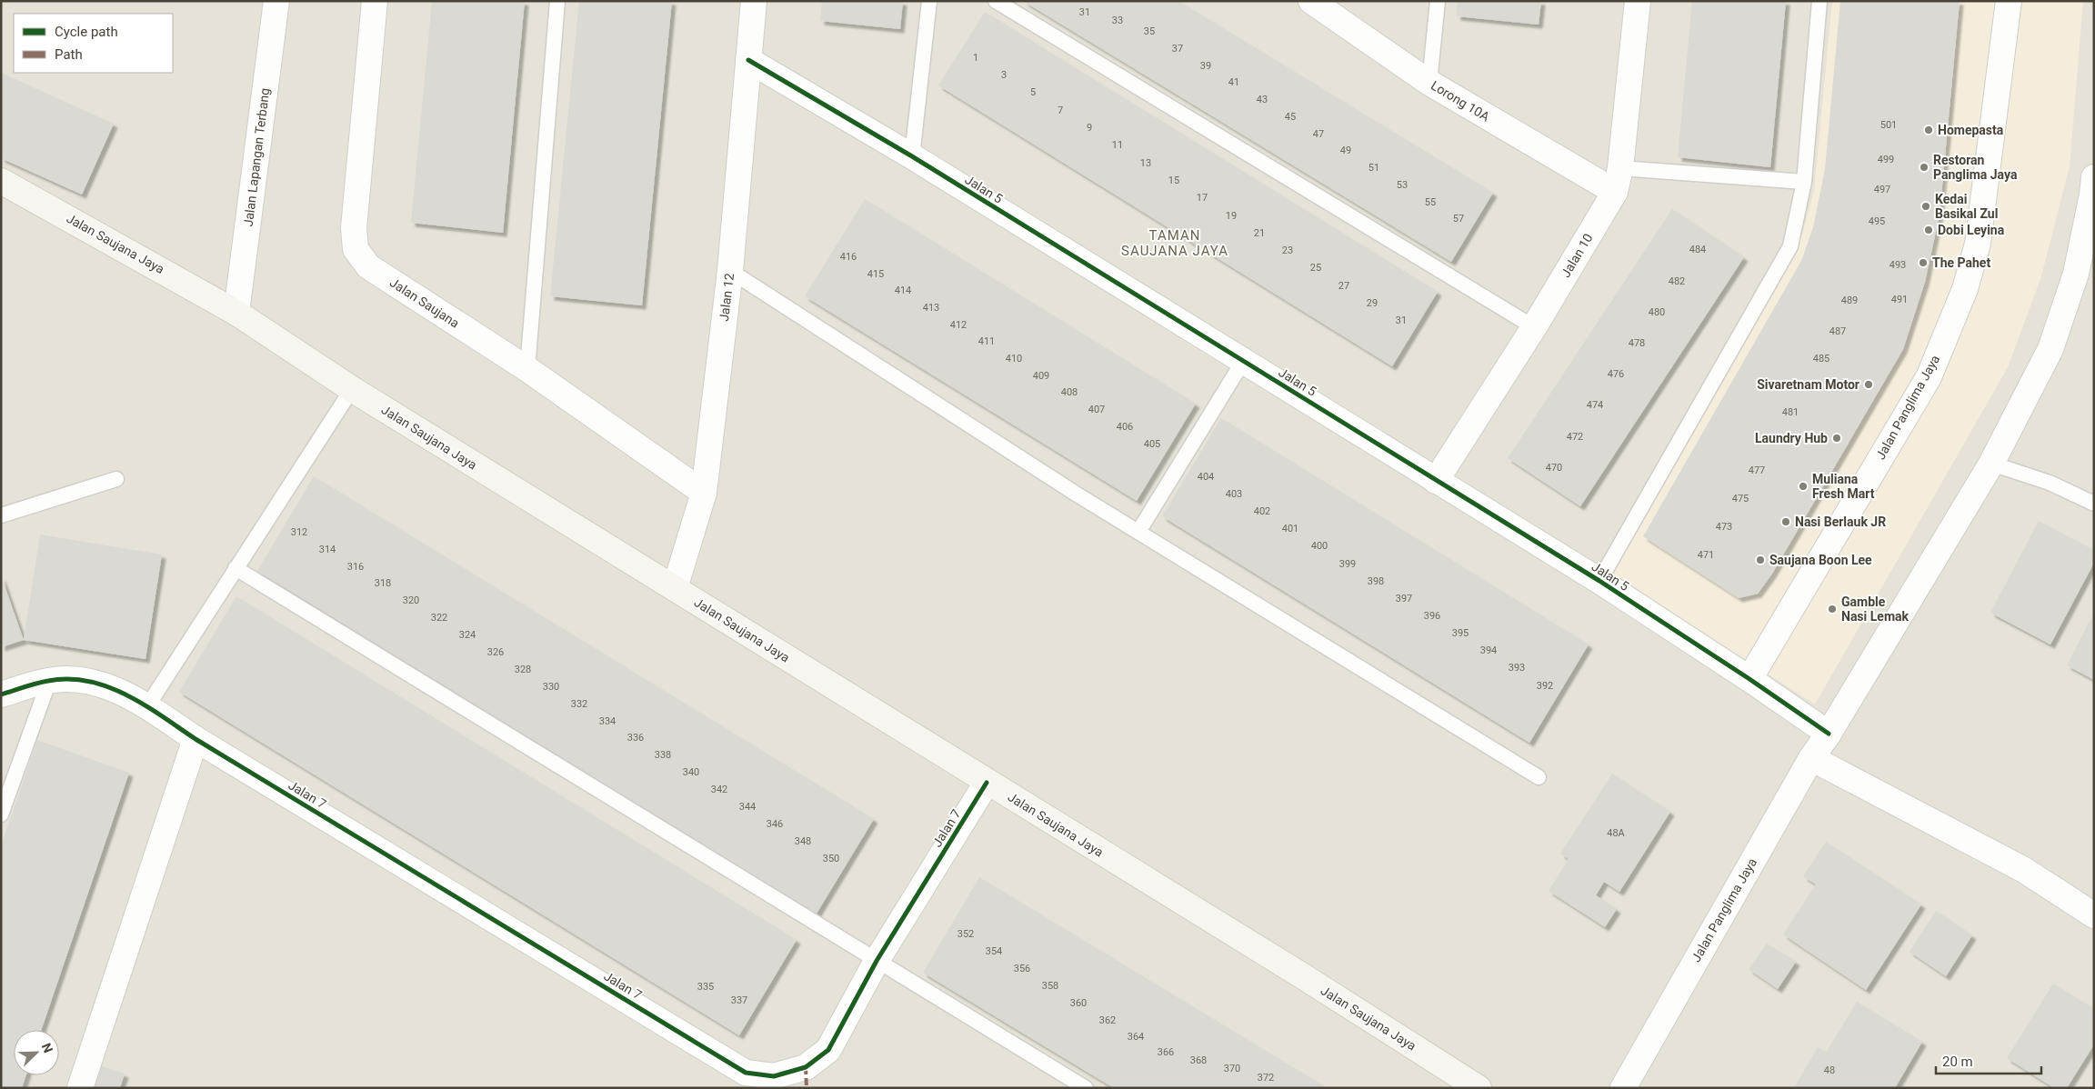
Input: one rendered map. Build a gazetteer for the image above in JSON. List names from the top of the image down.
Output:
{
  "streets": {
    "main road": ["Jalan Saujana Jaya"],
    "street": [
      "Lorong 10A",
      "Jalan Lapangan Terbang",
      "Jalan 5",
      "Jalan 10",
      "Jalan 12",
      "Jalan Saujana",
      "Jalan Panglima Jaya",
      "Jalan 7"
    ]
  },
  "crossings": [
    ["Lorong 10A", "Jalan 10"],
    ["Jalan Lapangan Terbang", "Jalan Saujana Jaya"],
    ["Jalan 5", "Jalan 10"],
    ["Jalan 5", "Jalan 12"],
    ["Jalan 5", "Jalan Panglima Jaya"],
    ["Jalan Saujana Jaya", "Jalan 12"],
    ["Jalan Saujana Jaya", "Jalan 7"],
    ["Jalan 12", "Jalan Saujana"]
  ],
  "districts": ["TAMAN SAUJANA JAYA"],
  "places": [
    "Homepasta",
    "Restoran Panglima Jaya",
    "Kedai Basikal Zul",
    "Dobi Leyina",
    "The Pahet",
    "Sivaretnam Motor",
    "Laundry Hub",
    "Muliana Fresh Mart",
    "Nasi Berlauk JR",
    "Saujana Boon Lee",
    "Gamble Nasi Lemak"
  ],
  "house_numbers": [
    "31",
    "33",
    "35",
    "37",
    "1",
    "39",
    "3",
    "41",
    "5",
    "43",
    "7",
    "45",
    "501",
    "9",
    "47",
    "11",
    "49",
    "499",
    "13",
    "51",
    "15",
    "53",
    "497",
    "17",
    "55",
    "19",
    "57",
    "495",
    "21",
    "484",
    "23",
    "416",
    "493",
    "25",
    "415",
    "482",
    "27",
    "414",
    "491",
    "489",
    "29",
    "413",
    "480",
    "31",
    "412",
    "487",
    "411",
    "478",
    "410",
    "485",
    "476",
    "409",
    "408",
    "474",
    "407",
    "481",
    "406",
    "472",
    "405",
    "470",
    "477",
    "404",
    "403",
    "475",
    "402",
    "473",
    "401",
    "312",
    "400",
    "314",
    "471",
    "399",
    "316",
    "398",
    "318",
    "397",
    "320",
    "396",
    "322",
    "395",
    "324",
    "394",
    "326",
    "393",
    "328",
    "392",
    "330",
    "332",
    "334",
    "336",
    "338",
    "340",
    "342",
    "344",
    "346",
    "48A",
    "348",
    "350",
    "352",
    "354",
    "356",
    "358",
    "335",
    "337",
    "360",
    "362",
    "364",
    "366",
    "368",
    "370",
    "48",
    "372"
  ],
  "legend": ["Cycle path", "Path"],
  "scale_bar": "20 m",
  "north": "top right"
}
